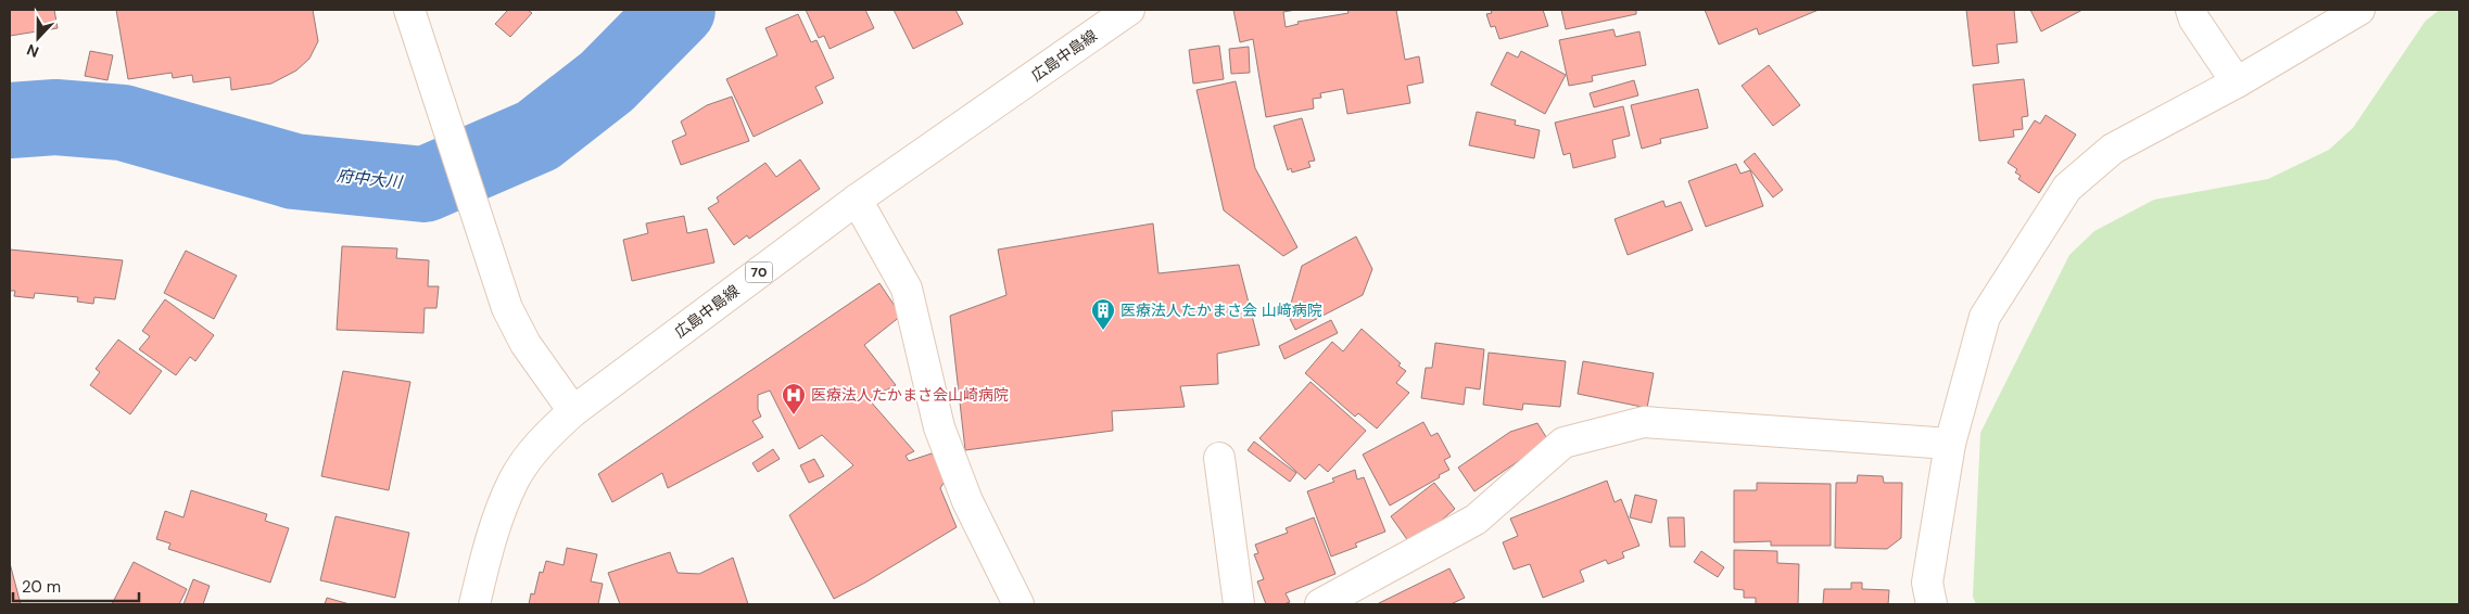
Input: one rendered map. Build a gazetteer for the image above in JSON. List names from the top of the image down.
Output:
{
  "streets": {
    "street": ["広島中島線", "70"]
  },
  "water": ["府中大川"],
  "places": {
    "building": ["医療法人たかまさ会 山﨑病院"],
    "hospital": ["医療法人たかまさ会山崎病院"]
  },
  "scale_bar": "20 m",
  "north": "bottom"
}
